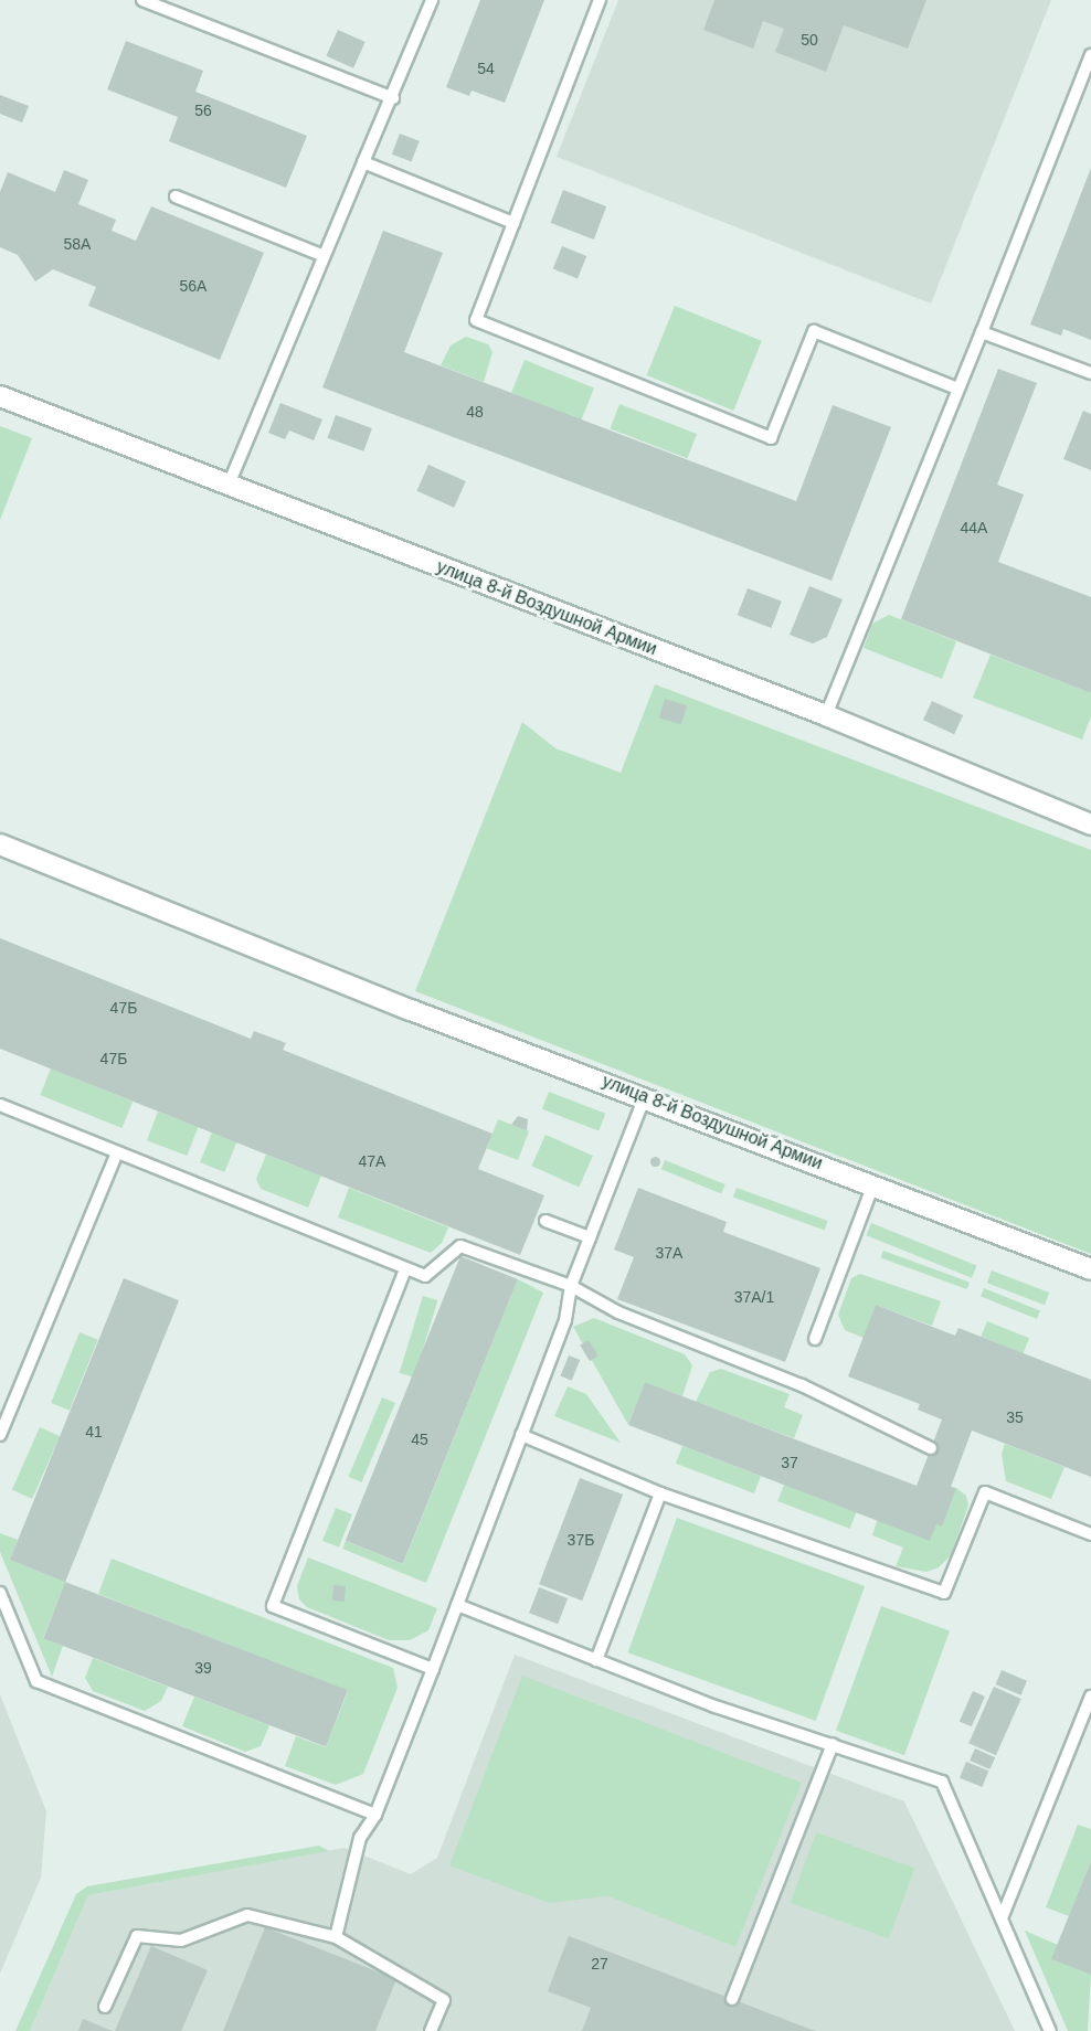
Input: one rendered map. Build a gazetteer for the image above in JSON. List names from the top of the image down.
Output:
{
  "streets": {
    "street": ["улица 8-й Воздушной Армии"]
  },
  "house_numbers": [
    "50",
    "54",
    "56",
    "58А",
    "56А",
    "48",
    "44А",
    "47Б",
    "47Б",
    "47А",
    "37А",
    "37А/1",
    "35",
    "41",
    "45",
    "37",
    "37Б",
    "39",
    "27"
  ]
}
